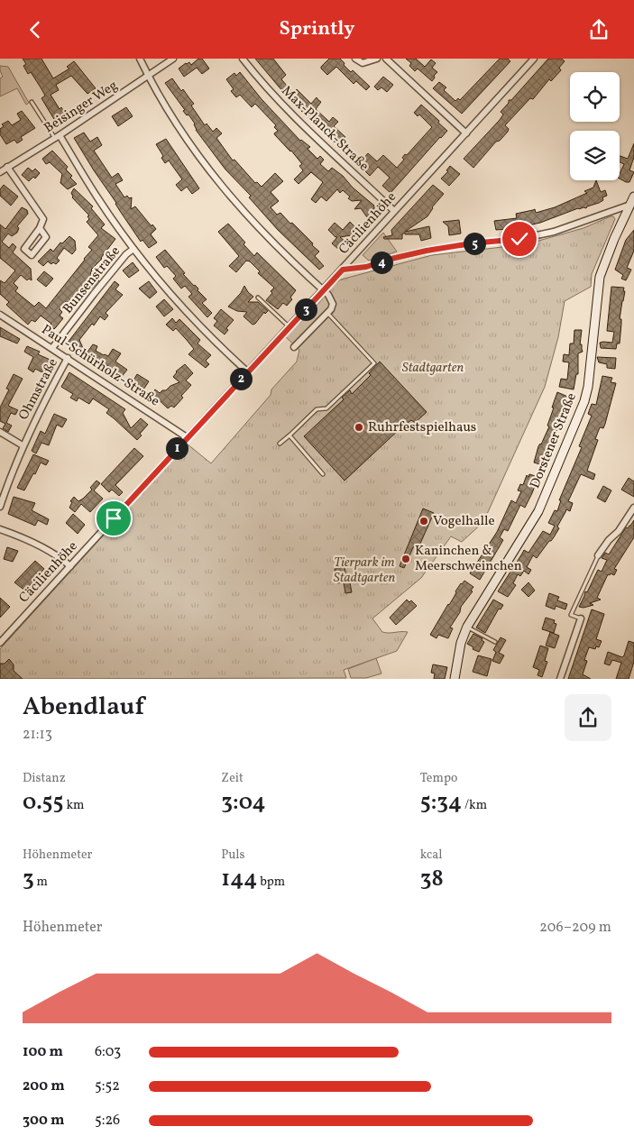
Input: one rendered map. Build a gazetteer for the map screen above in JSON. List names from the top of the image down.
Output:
{
  "streets": {
    "main road": ["Dorstener Straße"],
    "street": [
      "Beisinger Weg",
      "Max-Planck-Straße",
      "Cäcilienhöhe",
      "Bunsenstraße",
      "Paul-Schürholz-Straße",
      "Ohmstraße"
    ]
  },
  "crossings": [
    ["Max-Planck-Straße", "Cäcilienhöhe"],
    ["Cäcilienhöhe", "Paul-Schürholz-Straße"],
    ["Bunsenstraße", "Paul-Schürholz-Straße"],
    ["Paul-Schürholz-Straße", "Ohmstraße"]
  ],
  "parks": ["Stadtgarten", "Tierpark im Stadtgarten"],
  "places": ["Ruhrfestspielhaus", "Vogelhalle", "Kaninchen & Meerschweinchen"],
  "page": {
    "header": "Sprintly",
    "pins": [
      "5",
      "4",
      "3",
      "2",
      "1"
    ],
    "heading": ["Abendlauf", "21:13"],
    "stats": [
      ["Distanz", "0.55 km"],
      ["Zeit", "3:04"],
      ["Tempo", "5:34 /km"],
      ["Höhenmeter", "3 m"],
      ["Puls", "144 bpm"],
      ["kcal", "38"]
    ],
    "chart": ["Höhenmeter", "206–209 m"],
    "list": [
      {
        "name": "100 m",
        "note": "6:03"
      },
      {
        "name": "200 m",
        "note": "5:52"
      },
      {
        "name": "300 m",
        "note": "5:26"
      }
    ]
  }
}
